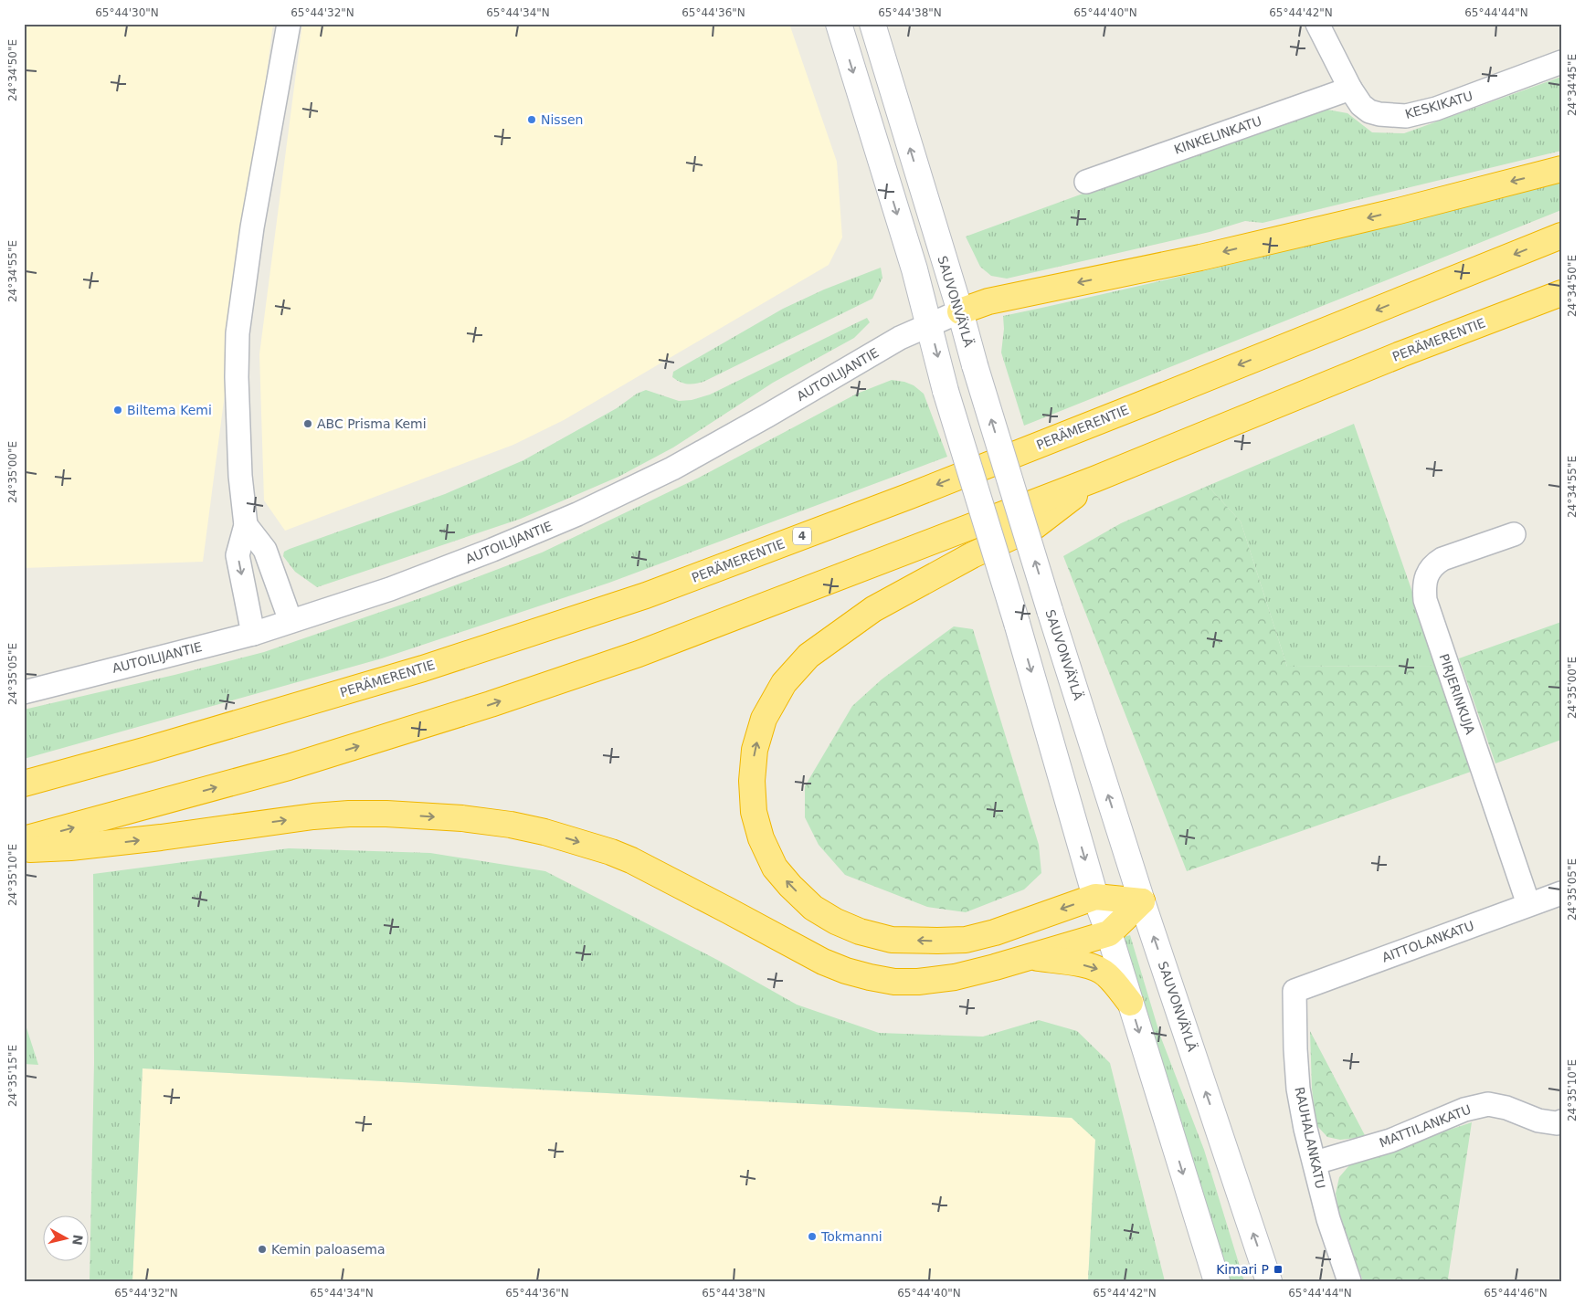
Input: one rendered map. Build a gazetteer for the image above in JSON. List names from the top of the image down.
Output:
{
  "streets": {
    "highway": ["PERÄMERENTIE", "4"],
    "main road": ["SAUVONVÄYLÄ"],
    "street": [
      "KESKIKATU",
      "KINKELINKATU",
      "AUTOILIJANTIE",
      "PIRJERINKUJA",
      "AITTOLANKATU",
      "MATTILANKATU",
      "RAUHALANKATU"
    ]
  },
  "crossings": [
    ["KESKIKATU", "KINKELINKATU"],
    ["SAUVONVÄYLÄ", "AUTOILIJANTIE"],
    ["PIRJERINKUJA", "AITTOLANKATU"],
    ["AITTOLANKATU", "RAUHALANKATU"],
    ["MATTILANKATU", "RAUHALANKATU"]
  ],
  "places": {
    "other": [
      "Nissen",
      "Biltema Kemi",
      "ABC Prisma Kemi",
      "Tokmanni",
      "Kemin paloasema"
    ],
    "transit": ["Kimari P"]
  },
  "north": "right",
  "coordinates": [
    "65°44'30\"N",
    "65°44'32\"N",
    "65°44'34\"N",
    "65°44'36\"N",
    "65°44'38\"N",
    "65°44'40\"N",
    "65°44'42\"N",
    "65°44'44\"N",
    "24°34'50\"E",
    "24°34'45\"E",
    "24°34'55\"E",
    "24°35'00\"E",
    "24°35'05\"E",
    "24°35'10\"E",
    "24°35'15\"E",
    "65°44'46\"N"
  ]
}
